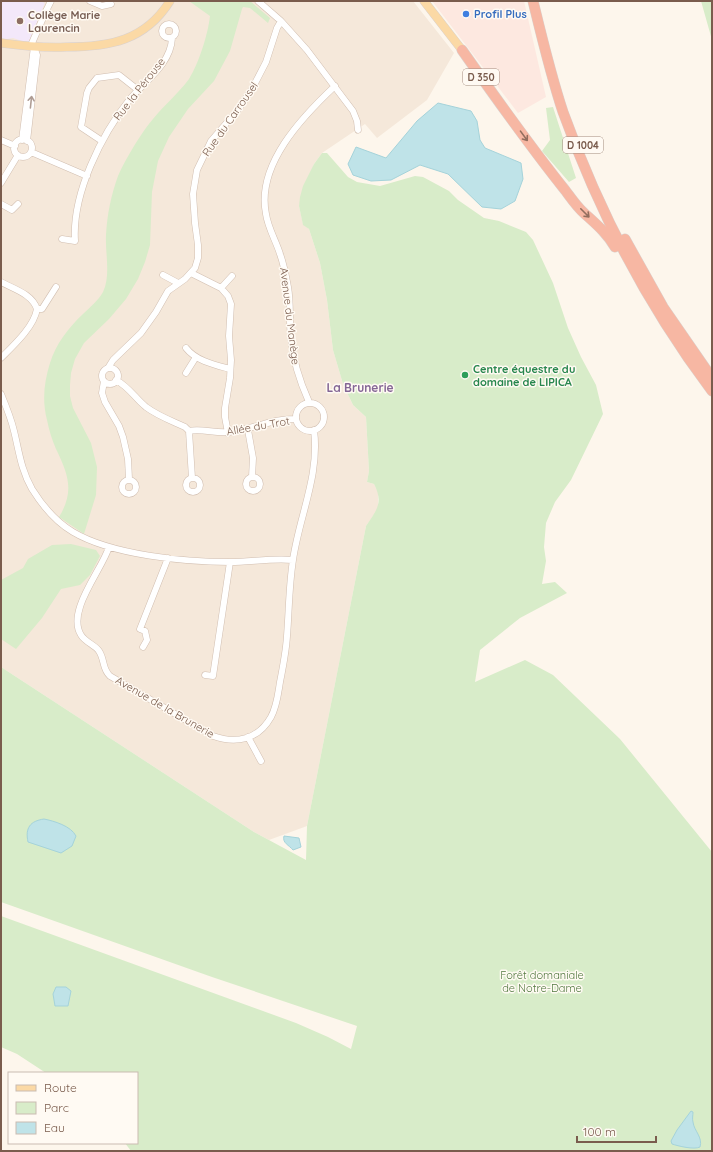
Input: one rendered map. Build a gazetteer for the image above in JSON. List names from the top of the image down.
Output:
{
  "streets": {
    "highway": ["D 350", "D 1004"],
    "street": [
      "Rue la Pérouse",
      "Rue du Carrousel",
      "Avenue du Manège",
      "Allée du Trot",
      "Avenue de la Brunerie"
    ]
  },
  "crossings": [
    ["D 350", "D 1004"],
    ["Avenue du Manège", "Allée du Trot"],
    ["Avenue du Manège", "Avenue de la Brunerie"],
    ["Allée du Trot", "Avenue de la Brunerie"]
  ],
  "districts": ["La Brunerie"],
  "parks": ["Forêt domaniale de Notre-Dame"],
  "places": ["Profil Plus", "Collège Marie Laurencin", "Centre équestre du domaine de LIPICA"],
  "legend": ["Route", "Parc", "Eau"],
  "scale_bar": "100 m"
}
